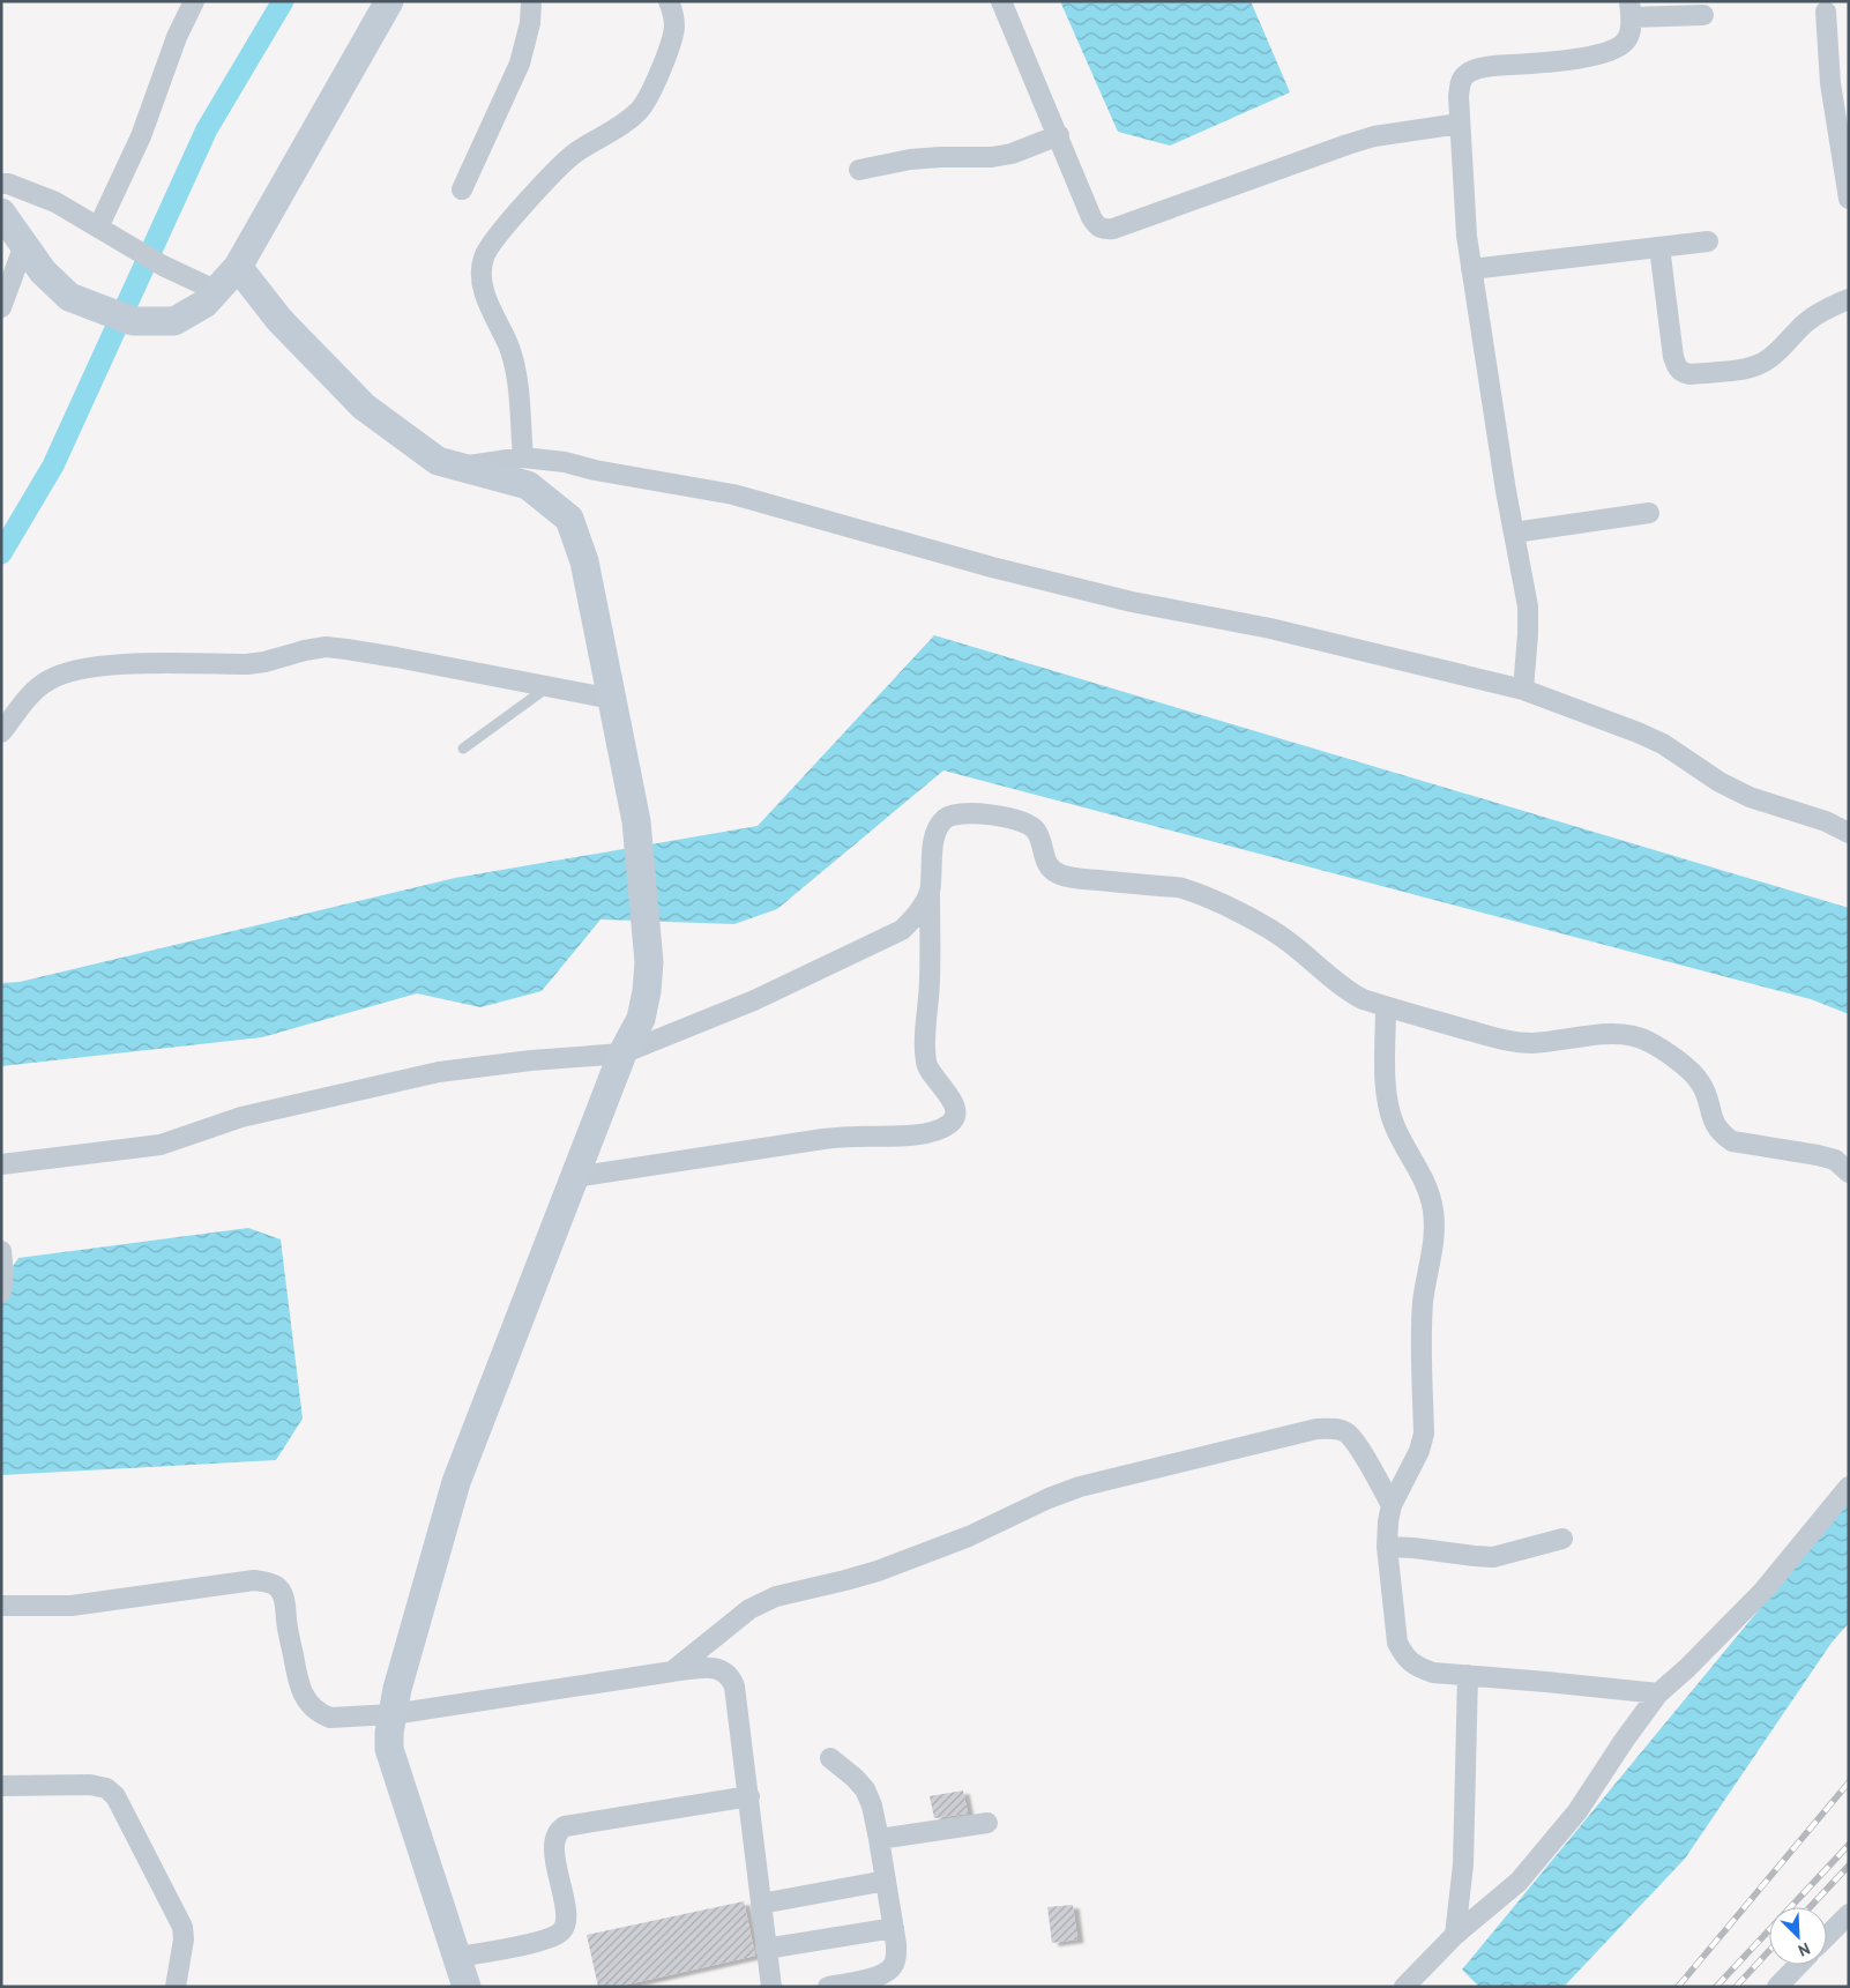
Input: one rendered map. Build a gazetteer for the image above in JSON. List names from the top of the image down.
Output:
{
  "north": "bottom right"
}
